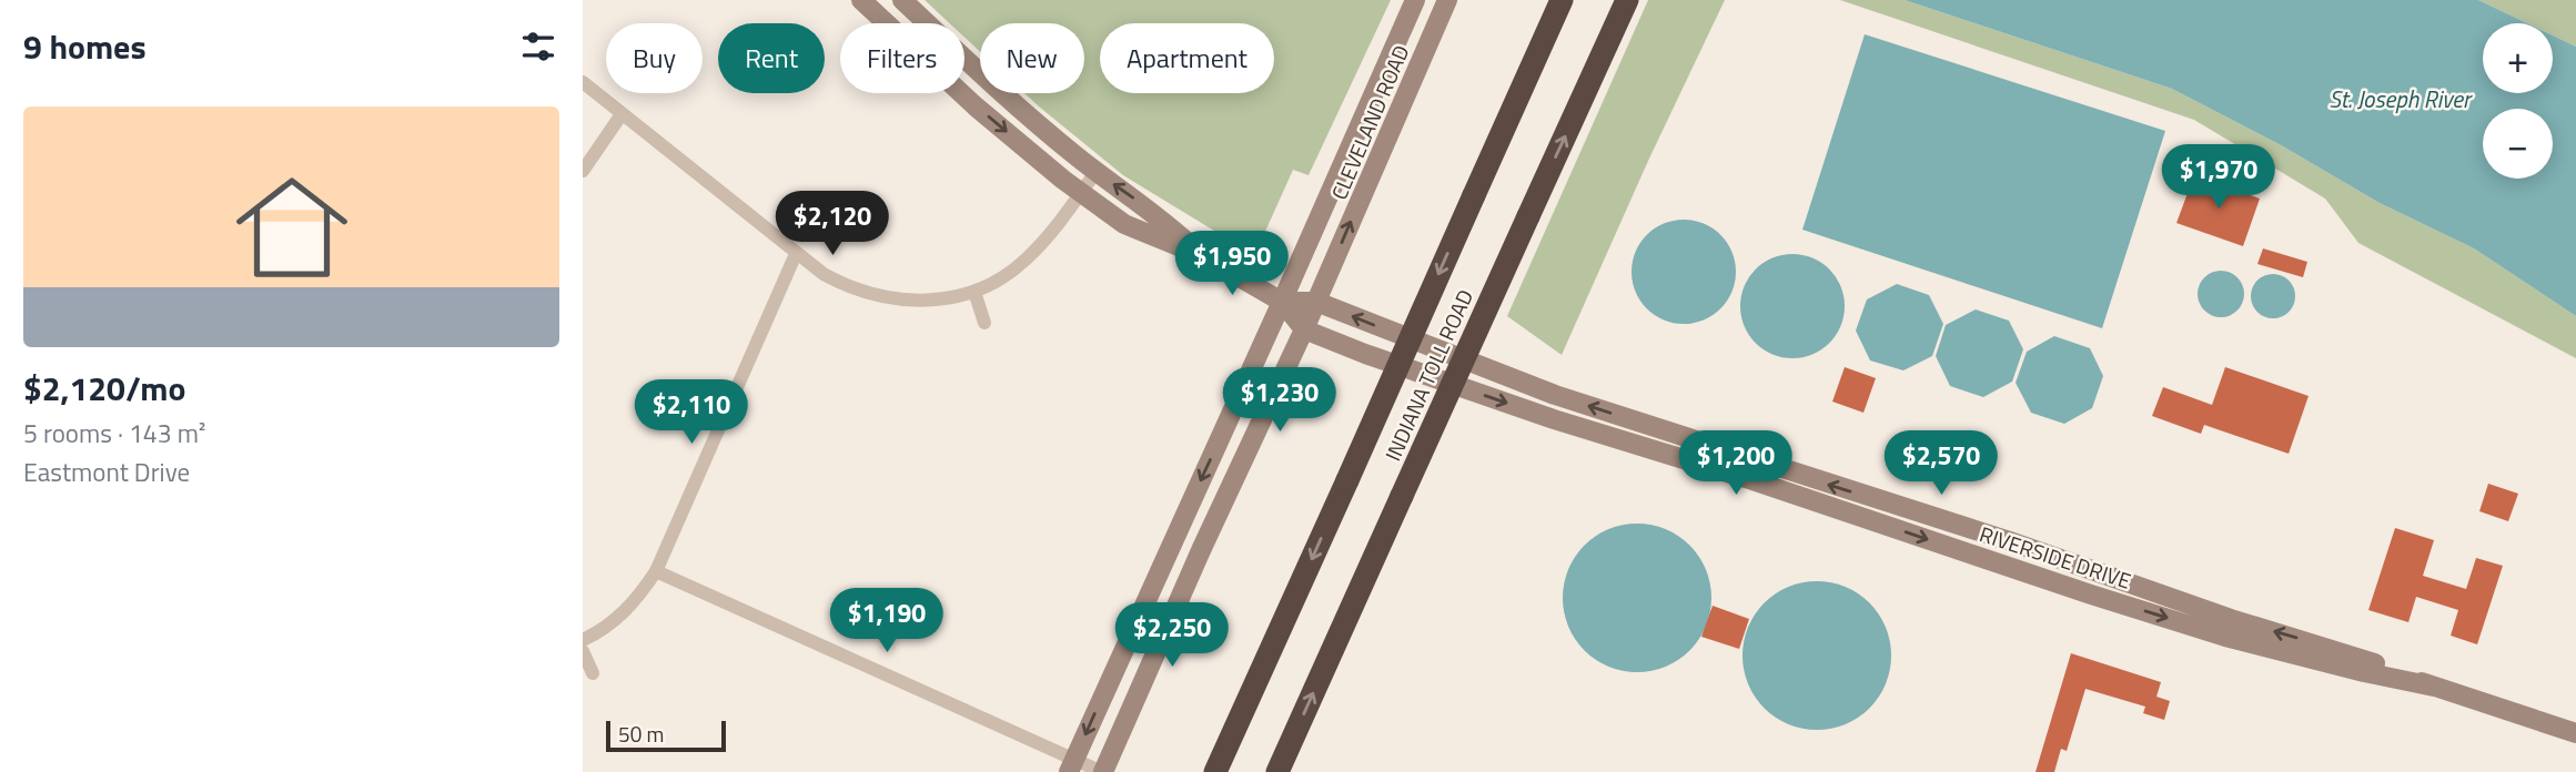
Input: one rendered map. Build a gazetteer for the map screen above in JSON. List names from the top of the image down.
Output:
{
  "streets": {
    "highway": ["INDIANA TOLL ROAD"],
    "street": ["CLEVELAND ROAD", "RIVERSIDE DRIVE"]
  },
  "crossings": [
    ["CLEVELAND ROAD", "RIVERSIDE DRIVE"]
  ],
  "water": ["St. Joseph River"],
  "scale_bar": "50 m",
  "page": {
    "heading": "9 homes",
    "map_buttons": ["+", "−"],
    "chip": [
      "Buy",
      "Rent",
      "Filters",
      "New",
      "Apartment"
    ],
    "list": [
      {
        "name": "$2,120/mo",
        "note": "5 rooms · 143 m² · Eastmont Drive"
      }
    ],
    "price": [
      "$1,970",
      "$2,120",
      "$1,950",
      "$1,230",
      "$2,110",
      "$1,200",
      "$2,570",
      "$1,190",
      "$2,250"
    ],
    "scale": "50 m"
  }
}
